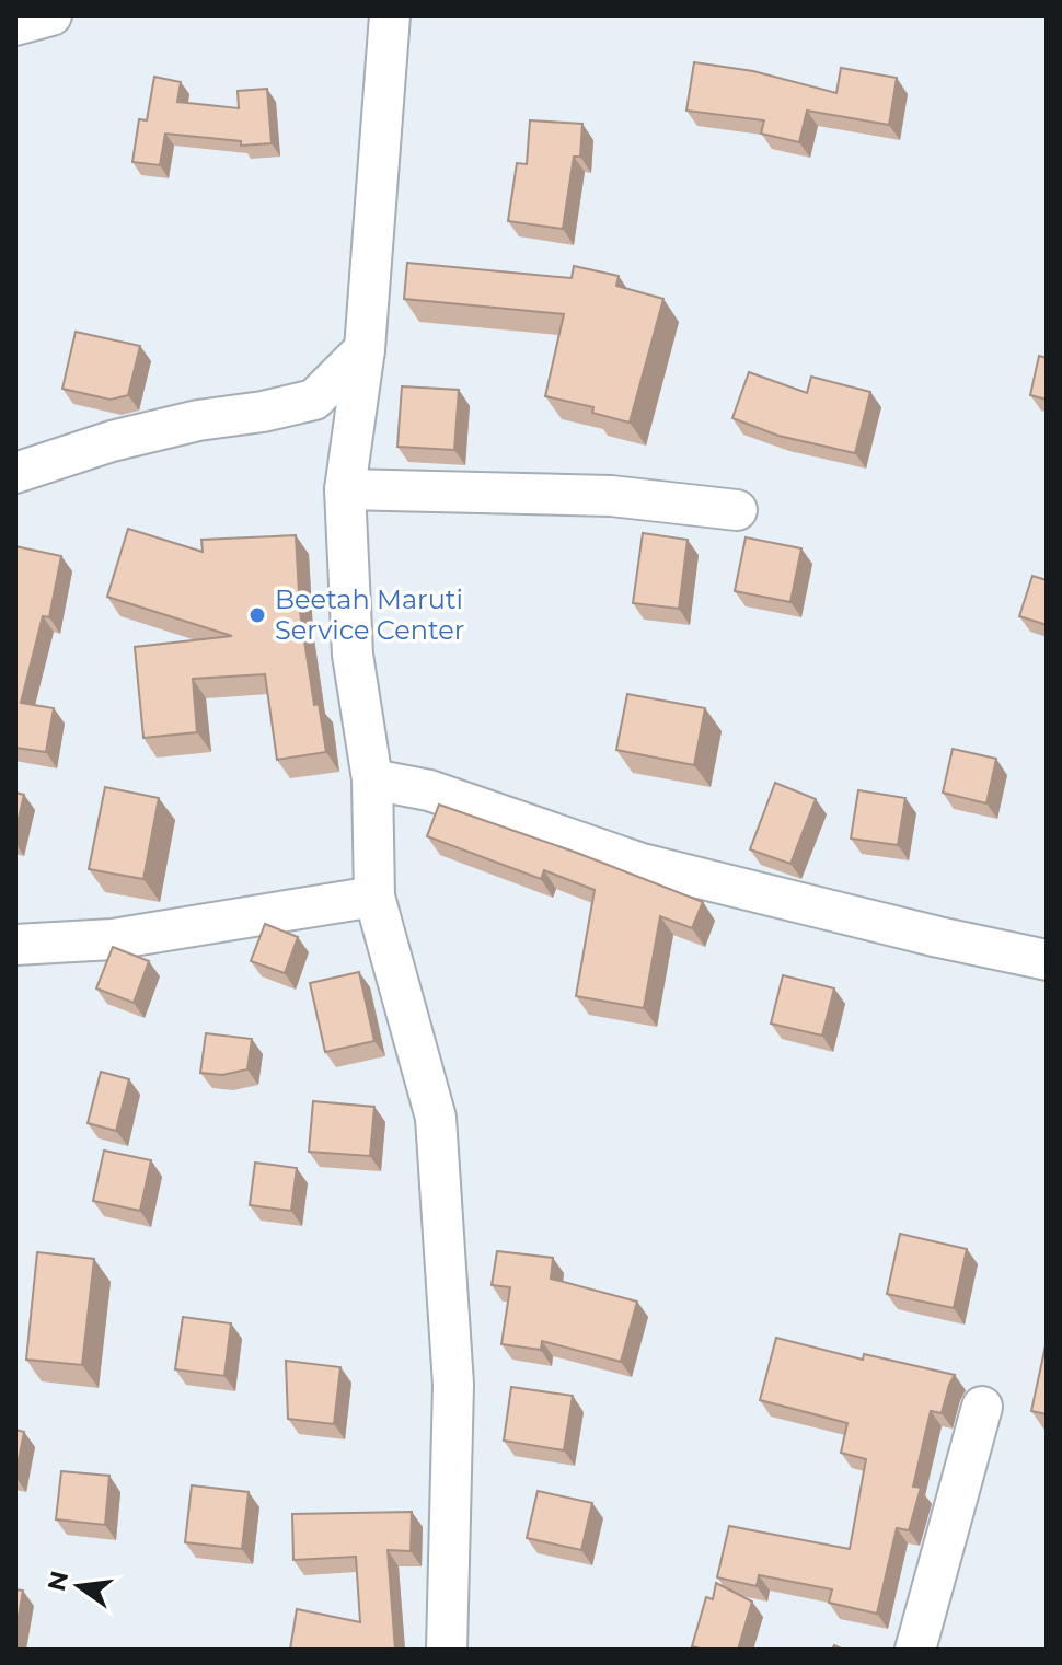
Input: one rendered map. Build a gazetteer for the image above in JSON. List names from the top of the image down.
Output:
{
  "places": ["Beetah Maruti Service Center"],
  "north": "left"
}
